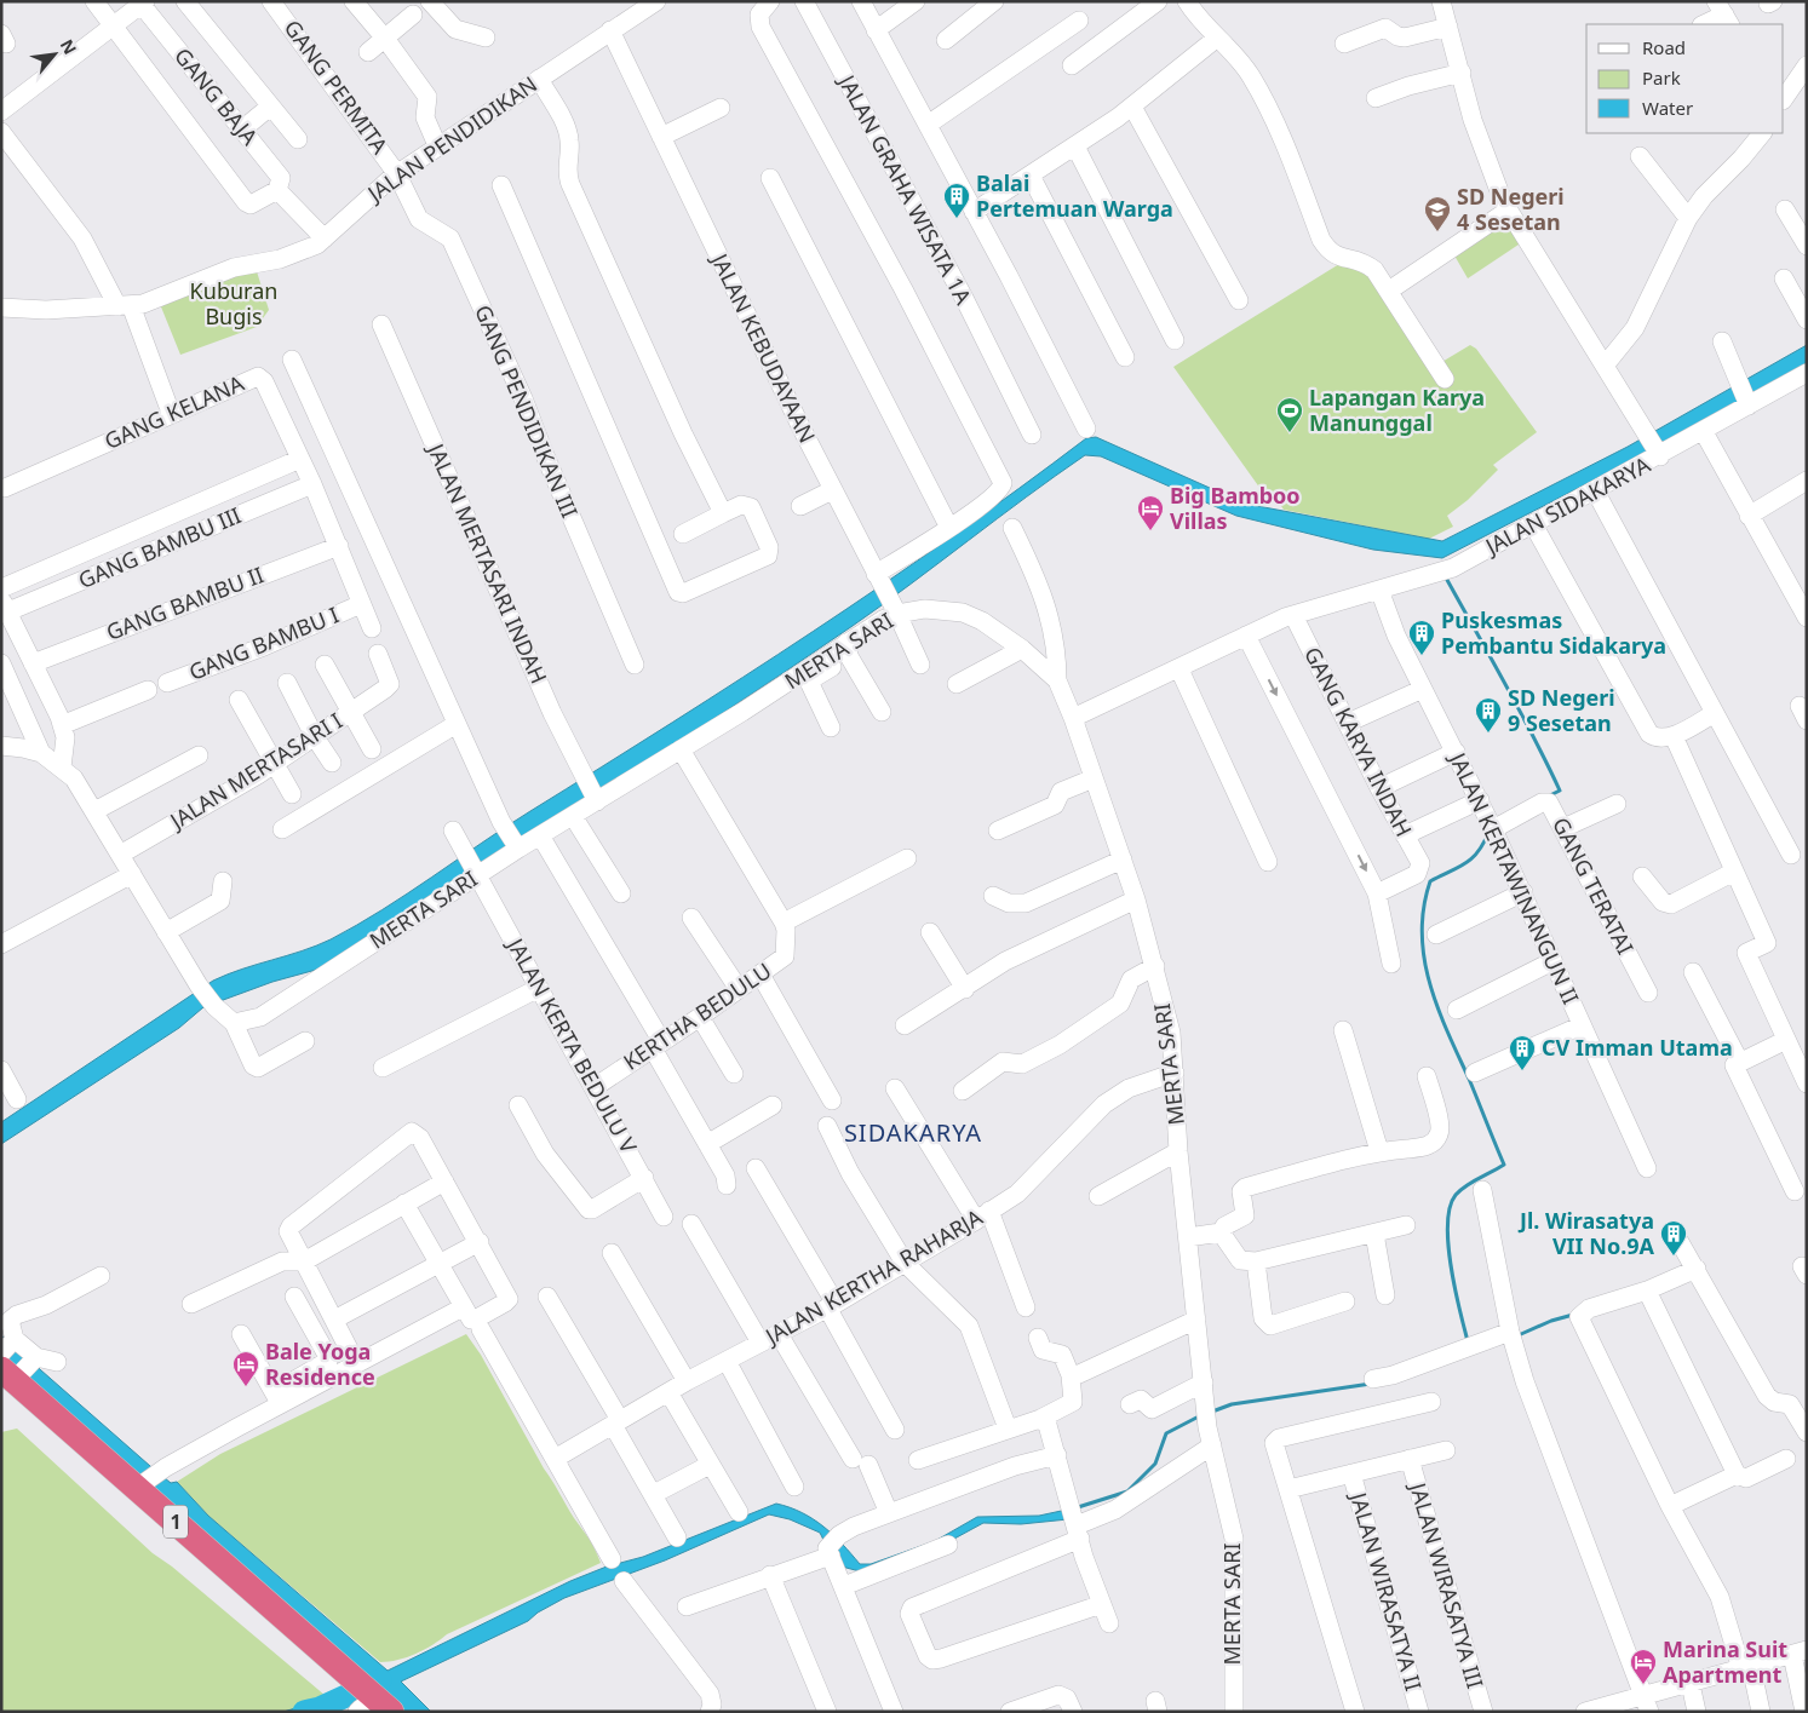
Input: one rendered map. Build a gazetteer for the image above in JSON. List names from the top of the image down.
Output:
{
  "streets": {
    "highway": ["1"],
    "street": [
      "GANG PERMITA",
      "GANG BAJA",
      "JALAN PENDIDIKAN",
      "JALAN GRAHA WISATA 1A",
      "JALAN KEBUDAYAAN",
      "GANG PENDIDIKAN III",
      "GANG KELANA",
      "JALAN SIDAKARYA",
      "GANG BAMBU III",
      "JALAN MERTASARI INDAH",
      "GANG BAMBU II",
      "GANG BAMBU I",
      "MERTA SARI",
      "GANG KARYA INDAH",
      "JALAN MERTASARI I",
      "JALAN KERTAWINANGUN II",
      "GANG TERATAI",
      "KERTHA BEDULU",
      "JALAN KERTA BEDULU V",
      "JALAN KERTHA RAHARJA",
      "JALAN WIRASATYA III",
      "JALAN WIRASATYA II"
    ]
  },
  "crossings": [
    ["GANG PERMITA", "JALAN PENDIDIKAN"],
    ["GANG PERMITA", "GANG PENDIDIKAN III"],
    ["GANG BAJA", "JALAN PENDIDIKAN"],
    ["JALAN PENDIDIKAN", "JALAN KEBUDAYAAN"],
    ["JALAN PENDIDIKAN", "GANG PENDIDIKAN III"],
    ["JALAN KEBUDAYAAN", "MERTA SARI"],
    ["GANG KELANA", "GANG BAMBU III"],
    ["GANG KELANA", "GANG BAMBU II"],
    ["GANG KELANA", "GANG BAMBU I"],
    ["JALAN SIDAKARYA", "MERTA SARI"],
    ["JALAN SIDAKARYA", "GANG KARYA INDAH"],
    ["JALAN SIDAKARYA", "JALAN KERTAWINANGUN II"],
    ["JALAN MERTASARI INDAH", "MERTA SARI"],
    ["MERTA SARI", "KERTHA BEDULU"],
    ["MERTA SARI", "JALAN KERTA BEDULU V"],
    ["MERTA SARI", "JALAN KERTHA RAHARJA"],
    ["JALAN KERTAWINANGUN II", "GANG TERATAI"],
    ["KERTHA BEDULU", "JALAN KERTA BEDULU V"]
  ],
  "districts": ["SIDAKARYA"],
  "parks": ["Kuburan Bugis"],
  "places": {
    "building": [
      "Balai Pertemuan Warga",
      "Puskesmas Pembantu Sidakarya",
      "SD Negeri 9 Sesetan",
      "CV Imman Utama",
      "Jl. Wirasatya VII No.9A"
    ],
    "school or university": ["SD Negeri 4 Sesetan"],
    "sports": ["Lapangan Karya Manunggal"],
    "hotel": ["Big Bamboo Villas", "Bale Yoga Residence", "Marina Suit Apartment"]
  },
  "legend": ["Road", "Park", "Water"],
  "north": "top right"
}
